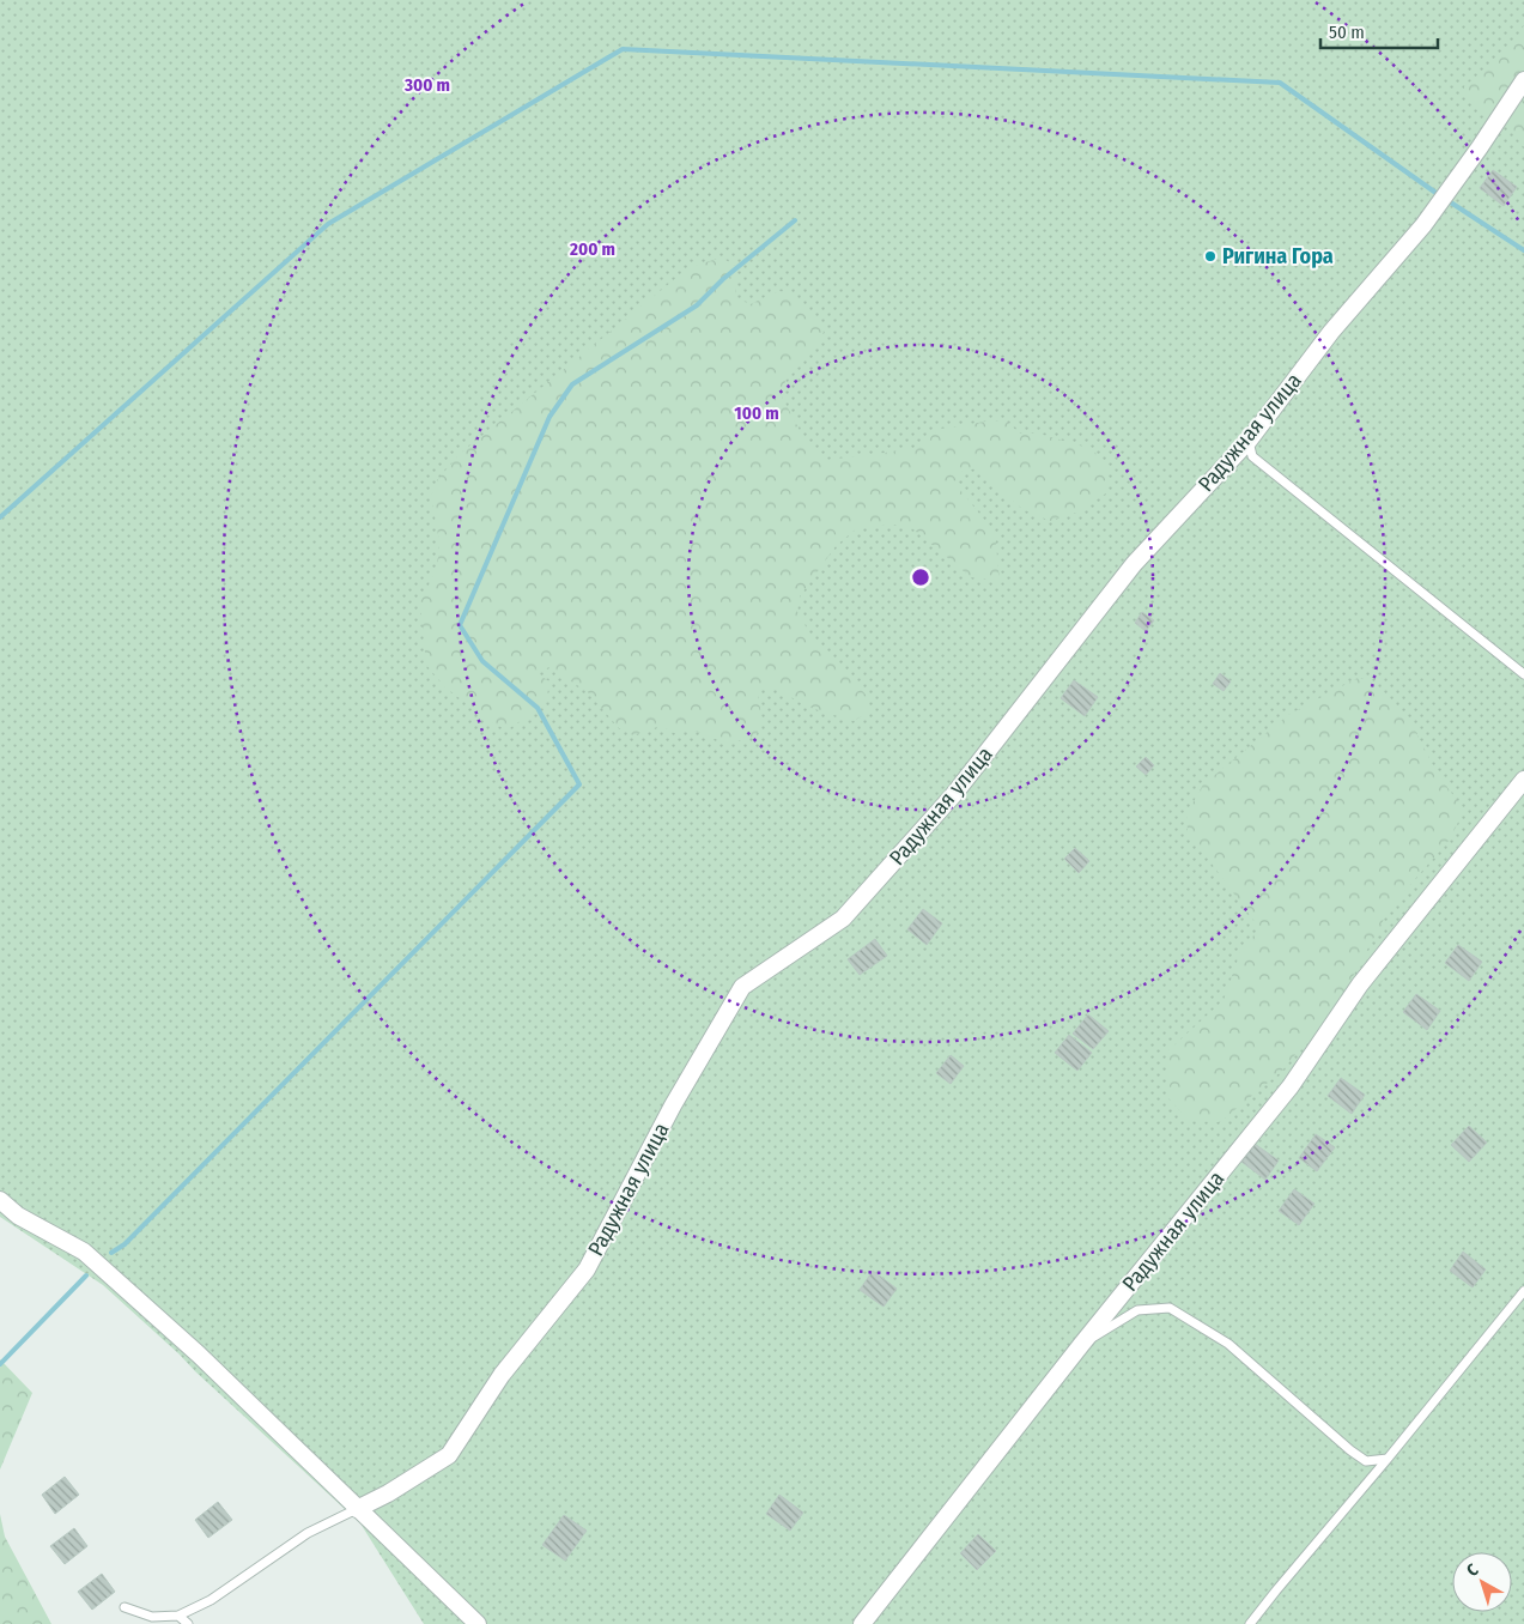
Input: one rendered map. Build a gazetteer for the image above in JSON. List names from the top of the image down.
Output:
{
  "streets": {
    "street": ["Радужная улица"]
  },
  "places": ["Ригина Гора"],
  "scale_bar": "50 m",
  "north": "top left",
  "rings": ["300 m", "200 m", "100 m"]
}
